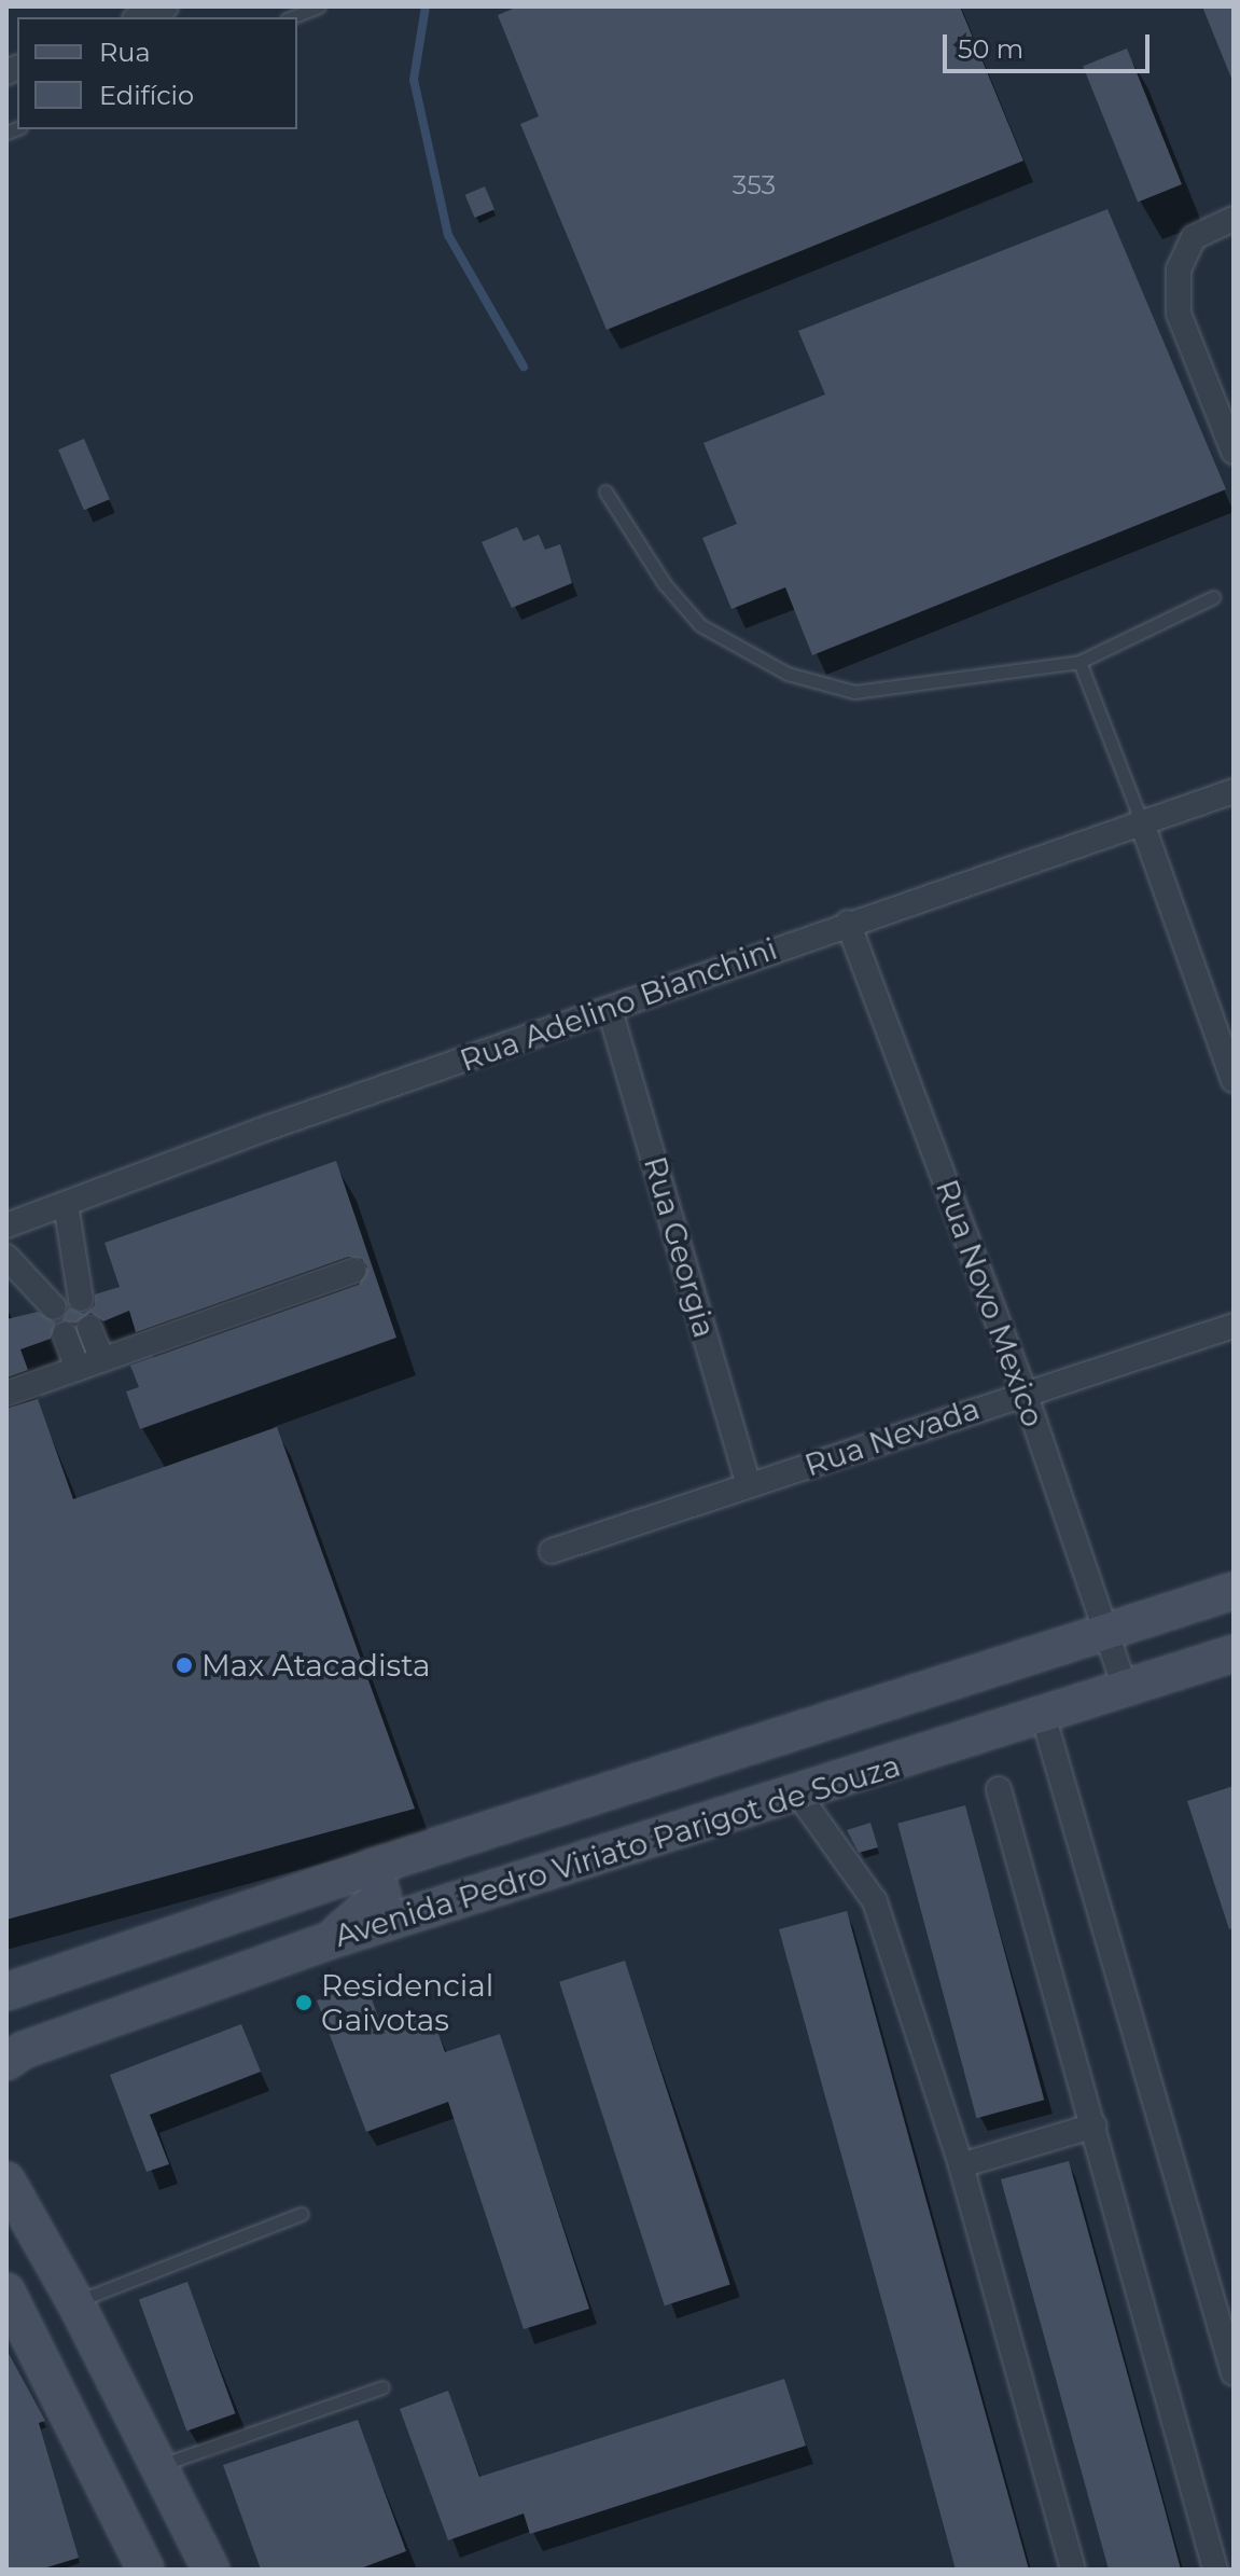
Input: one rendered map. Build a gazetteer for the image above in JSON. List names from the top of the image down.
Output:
{
  "streets": {
    "street": [
      "Rua Adelino Bianchini",
      "Rua Georgia",
      "Rua Novo Mexico",
      "Rua Nevada",
      "Avenida Pedro Viriato Parigot de Souza"
    ]
  },
  "crossings": [
    ["Rua Adelino Bianchini", "Rua Georgia"],
    ["Rua Adelino Bianchini", "Rua Novo Mexico"],
    ["Rua Georgia", "Rua Nevada"],
    ["Rua Novo Mexico", "Rua Nevada"],
    ["Rua Novo Mexico", "Avenida Pedro Viriato Parigot de Souza"]
  ],
  "places": ["Max Atacadista", "Residencial Gaivotas"],
  "house_numbers": ["353"],
  "legend": ["Rua", "Edifício"],
  "scale_bar": "50 m"
}
